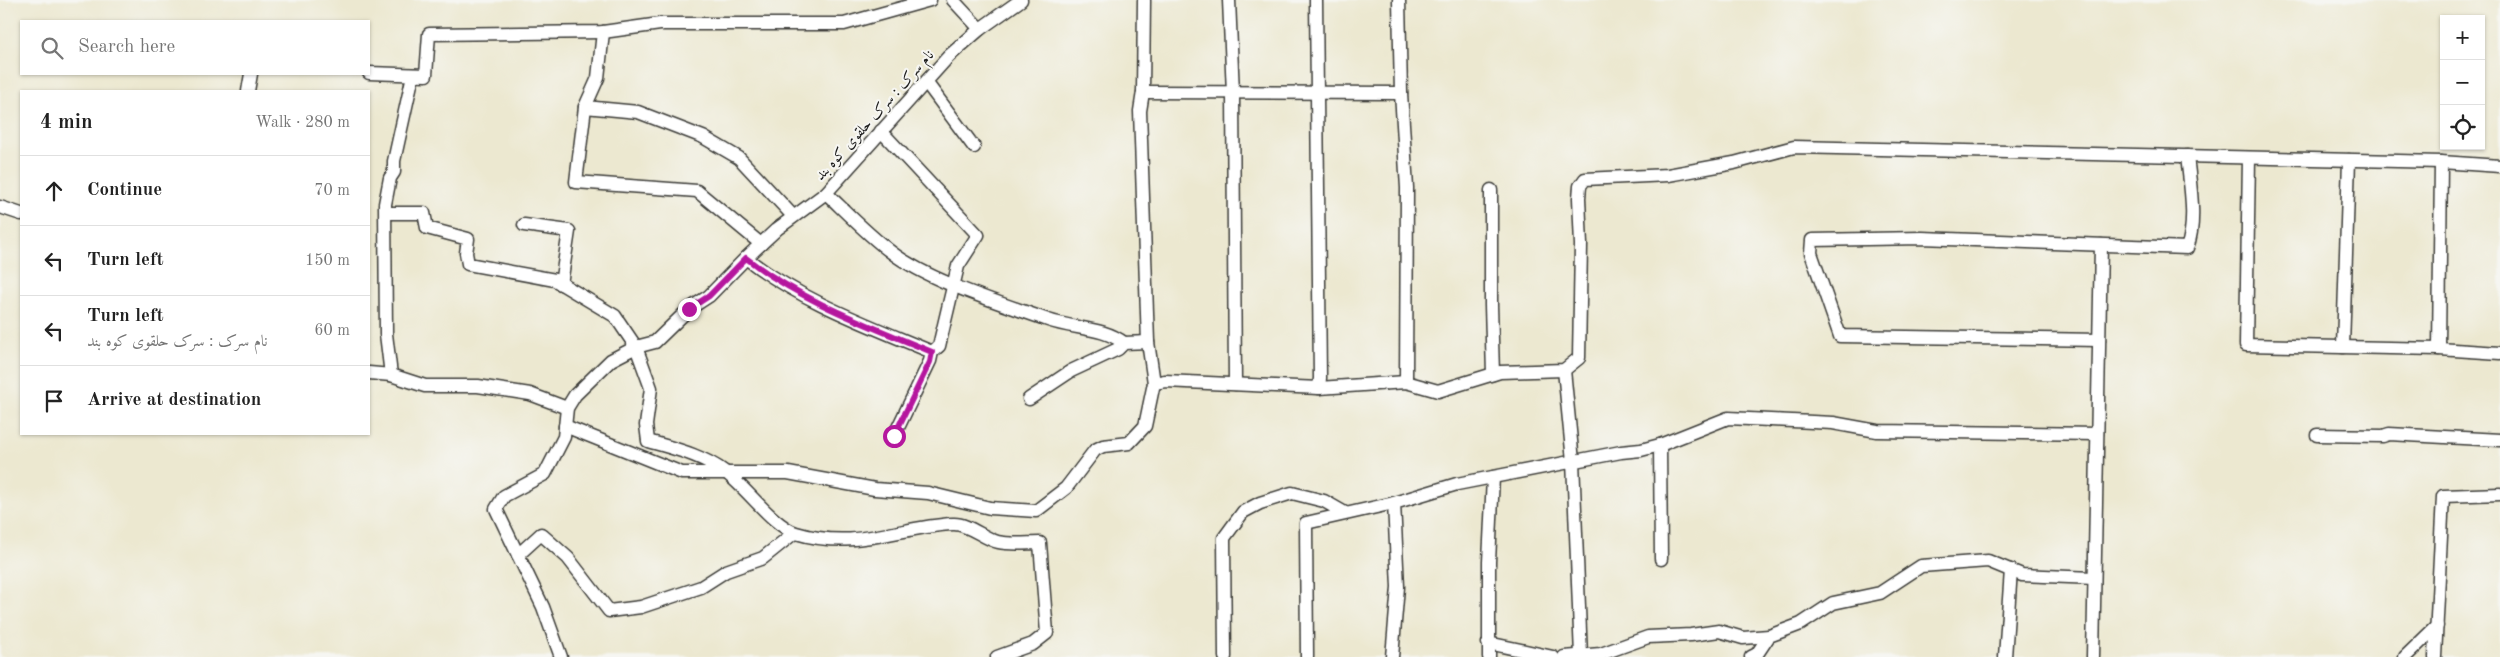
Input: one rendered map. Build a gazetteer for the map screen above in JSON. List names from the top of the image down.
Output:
{
  "streets": {
    "street": ["نام سرک : سرک حلقوی کوه بند"]
  },
  "page": {
    "map_buttons": ["+", "−"],
    "search": "Search here",
    "heading": ["4 min", "Walk · 280 m"],
    "list": [
      ["Continue", "70 m"],
      ["Turn left", "150 m"],
      ["Turn left", "نام سرک : سرک حلقوی کوه بند", "60 m"],
      "Arrive at destination"
    ]
  }
}
